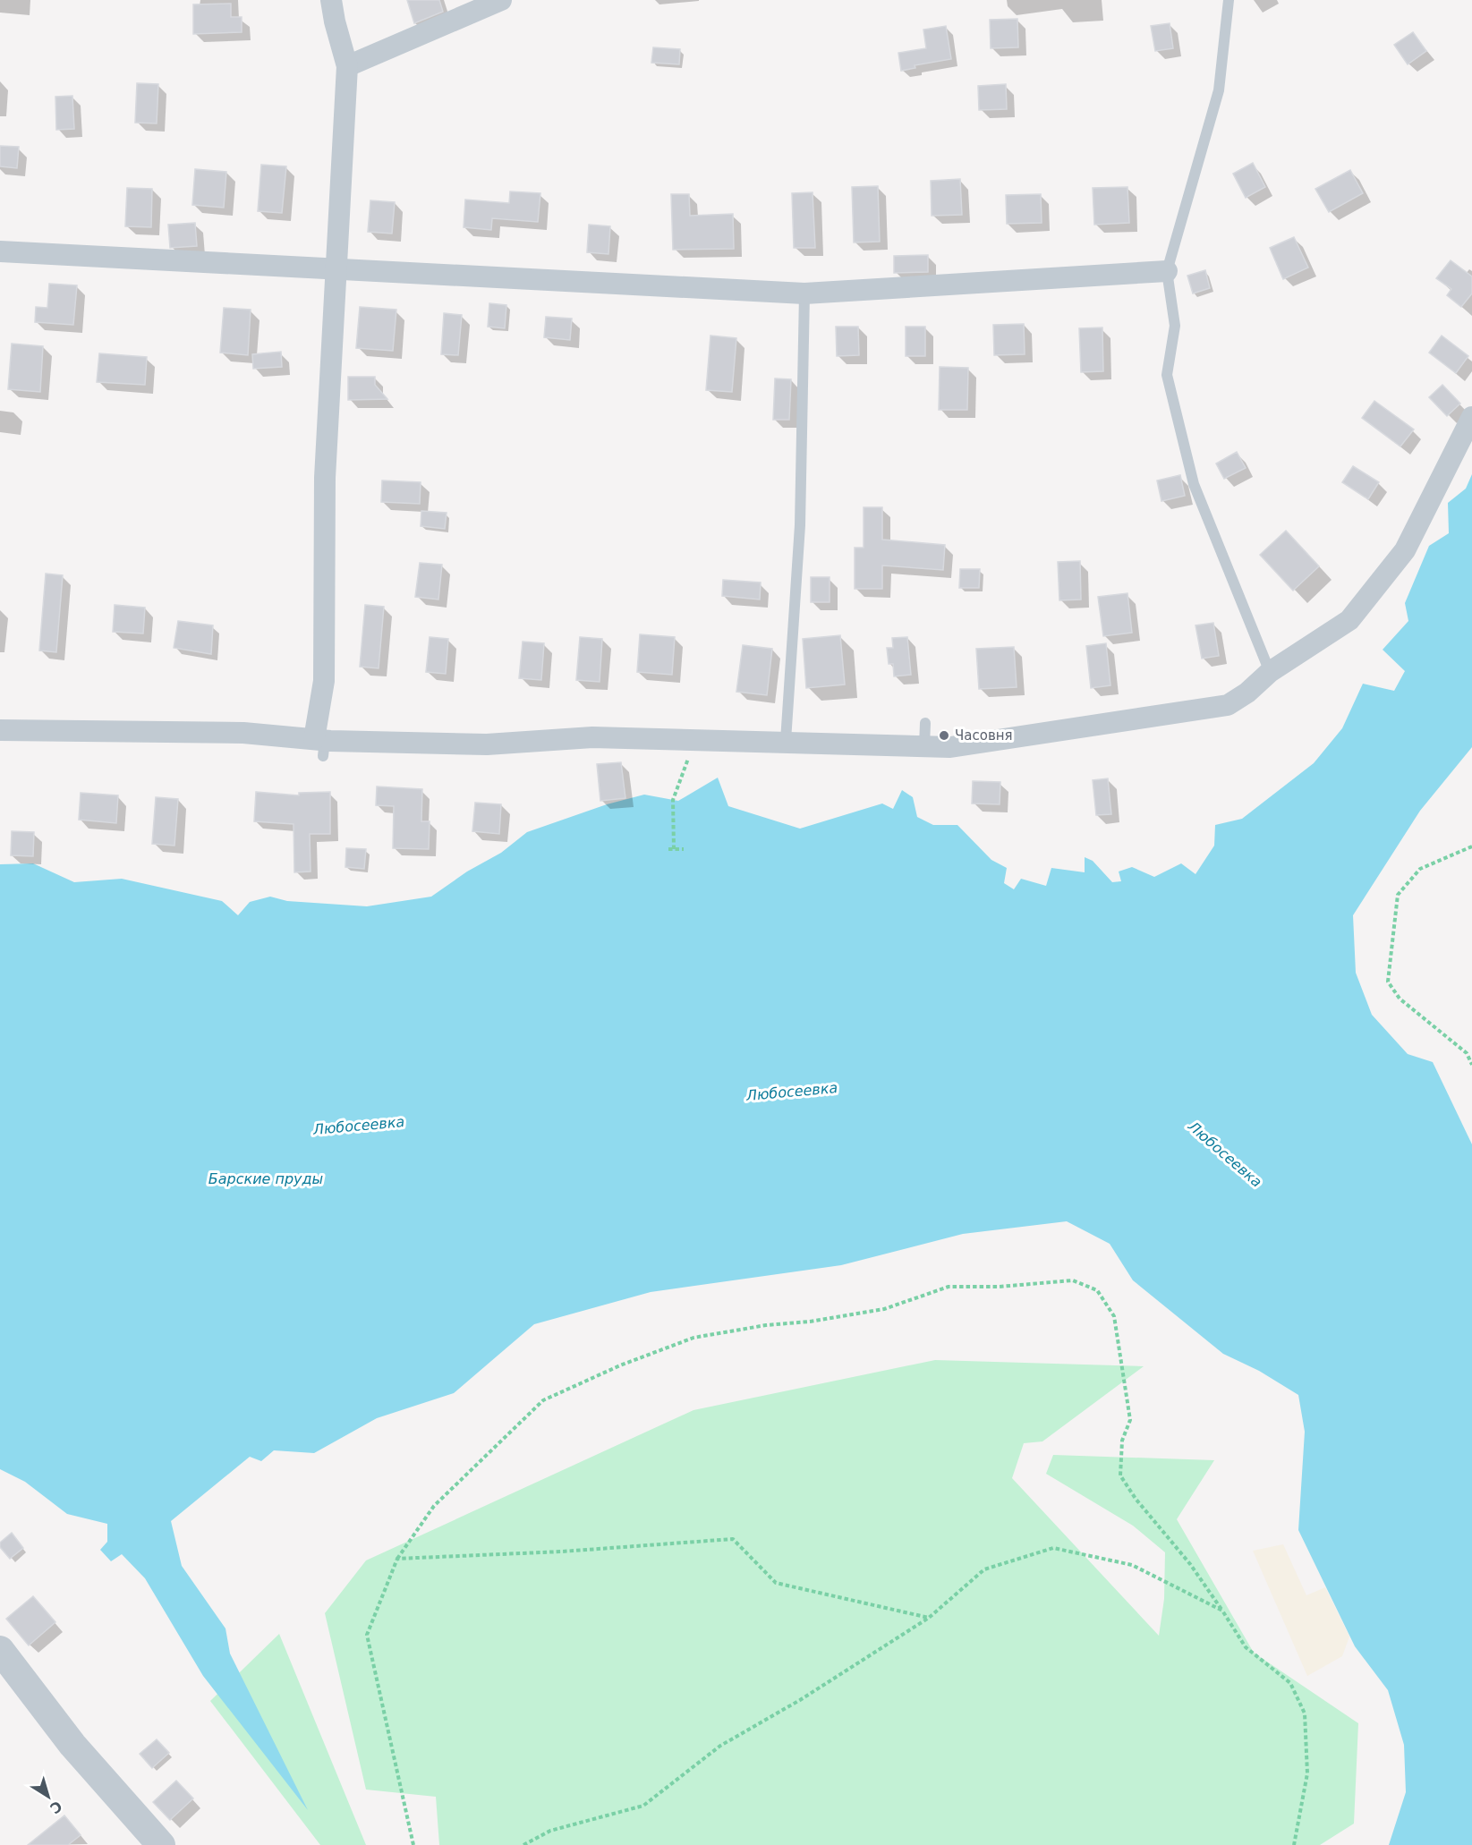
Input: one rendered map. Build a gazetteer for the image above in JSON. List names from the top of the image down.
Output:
{
  "water": ["Любосеевка", "Барские пруды"],
  "places": ["Часовня"],
  "north": "bottom right"
}
